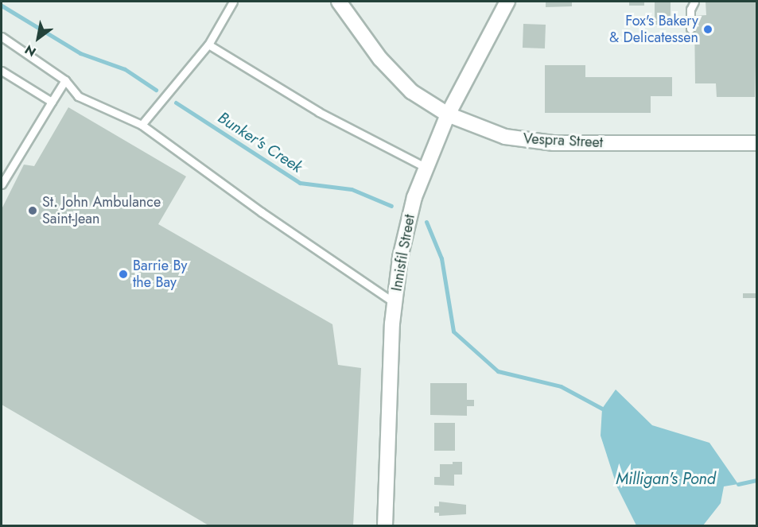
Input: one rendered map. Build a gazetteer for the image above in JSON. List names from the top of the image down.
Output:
{
  "streets": {
    "street": ["Vespra Street", "Innisfil Street"]
  },
  "crossings": [
    ["Vespra Street", "Innisfil Street"]
  ],
  "water": ["Bunker's Creek", "Milligan's Pond"],
  "places": ["Fox's Bakery & Delicatessen", "St. John Ambulance Saint-Jean", "Barrie By the Bay"],
  "north": "bottom left"
}
